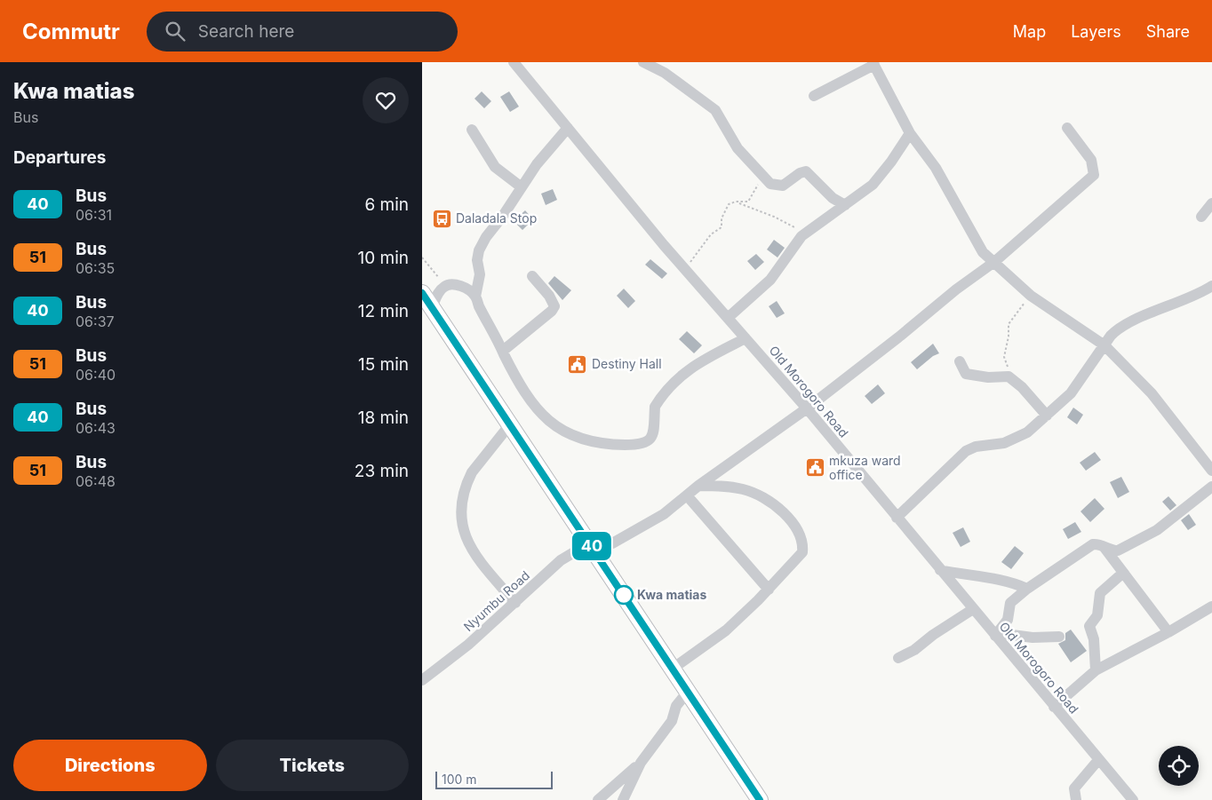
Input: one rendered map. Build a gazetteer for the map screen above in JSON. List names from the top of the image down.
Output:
{
  "streets": {
    "street": ["Old Morogoro Road", "Nyumbu Road"]
  },
  "crossings": [
    ["Old Morogoro Road", "Nyumbu Road"]
  ],
  "places": {
    "bus stop": ["Daladala Stop"],
    "public building": ["Destiny Hall", "mkuza ward office"],
    "other": ["Kwa matias"]
  },
  "lines": ["bus line 40"],
  "scale_bar": "100 m",
  "page": {
    "header": "Commutr",
    "search": "Search here",
    "nav": ["Map", "Layers", "Share"],
    "heading": [
      ["Kwa matias", "Bus"],
      "Departures"
    ],
    "on_map": "40",
    "list": [
      {
        "mark": "40",
        "name": "Bus",
        "note": "06:31",
        "value": "6 min"
      },
      {
        "mark": "51",
        "name": "Bus",
        "note": "06:35",
        "value": "10 min"
      },
      {
        "mark": "40",
        "name": "Bus",
        "note": "06:37",
        "value": "12 min"
      },
      {
        "mark": "51",
        "name": "Bus",
        "note": "06:40",
        "value": "15 min"
      },
      {
        "mark": "40",
        "name": "Bus",
        "note": "06:43",
        "value": "18 min"
      },
      {
        "mark": "51",
        "name": "Bus",
        "note": "06:48",
        "value": "23 min"
      }
    ],
    "buttons": ["Directions", "Tickets"],
    "scale": "100 m"
  }
}
